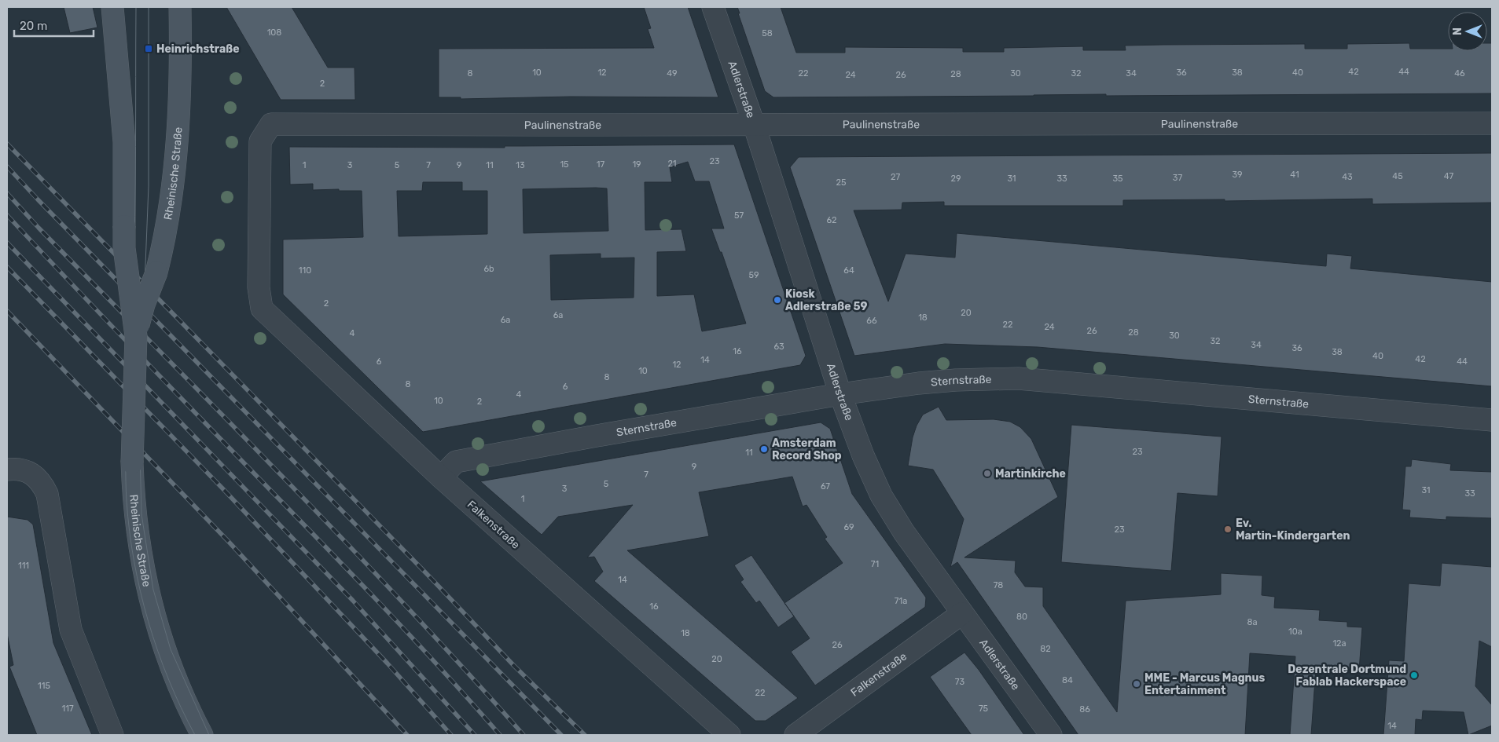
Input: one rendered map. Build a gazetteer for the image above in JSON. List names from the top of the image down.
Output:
{
  "streets": {
    "main road": ["Rheinische Straße"],
    "street": [
      "Adlerstraße",
      "Paulinenstraße",
      "Sternstraße",
      "Falkenstraße"
    ]
  },
  "crossings": [
    ["Adlerstraße", "Paulinenstraße"],
    ["Adlerstraße", "Sternstraße"],
    ["Adlerstraße", "Falkenstraße"],
    ["Paulinenstraße", "Falkenstraße"],
    ["Sternstraße", "Falkenstraße"]
  ],
  "places": {
    "transit": ["Heinrichstraße"],
    "other": [
      "Kiosk Adlerstraße 59",
      "Amsterdam Record Shop",
      "Martinkirche",
      "Ev. Martin-Kindergarten",
      "Dezentrale Dortmund Fablab Hackerspace",
      "MME - Marcus Magnus Entertainment"
    ]
  },
  "house_numbers": [
    "108",
    "58",
    "42",
    "44",
    "10",
    "12",
    "36",
    "38",
    "40",
    "8",
    "49",
    "22",
    "30",
    "32",
    "34",
    "46",
    "28",
    "24",
    "26",
    "2",
    "23",
    "21",
    "15",
    "17",
    "19",
    "1",
    "3",
    "5",
    "7",
    "9",
    "11",
    "13",
    "39",
    "41",
    "45",
    "47",
    "27",
    "43",
    "37",
    "29",
    "31",
    "33",
    "35",
    "25",
    "57",
    "62",
    "6b",
    "110",
    "64",
    "59",
    "2",
    "20",
    "6a",
    "18",
    "6a",
    "66",
    "22",
    "24",
    "26",
    "28",
    "4",
    "30",
    "32",
    "34",
    "63",
    "36",
    "16",
    "38",
    "40",
    "42",
    "14",
    "6",
    "44",
    "12",
    "10",
    "8",
    "8",
    "6",
    "4",
    "10",
    "2",
    "23",
    "11",
    "9",
    "7",
    "5",
    "67",
    "3",
    "31",
    "33",
    "1",
    "69",
    "23",
    "71",
    "111",
    "14",
    "78",
    "71a",
    "16",
    "80",
    "8a",
    "10a",
    "18",
    "12a",
    "26",
    "82",
    "20",
    "84",
    "73",
    "115",
    "22",
    "117",
    "75",
    "86",
    "14"
  ],
  "scale_bar": "20 m",
  "north": "left"
}
